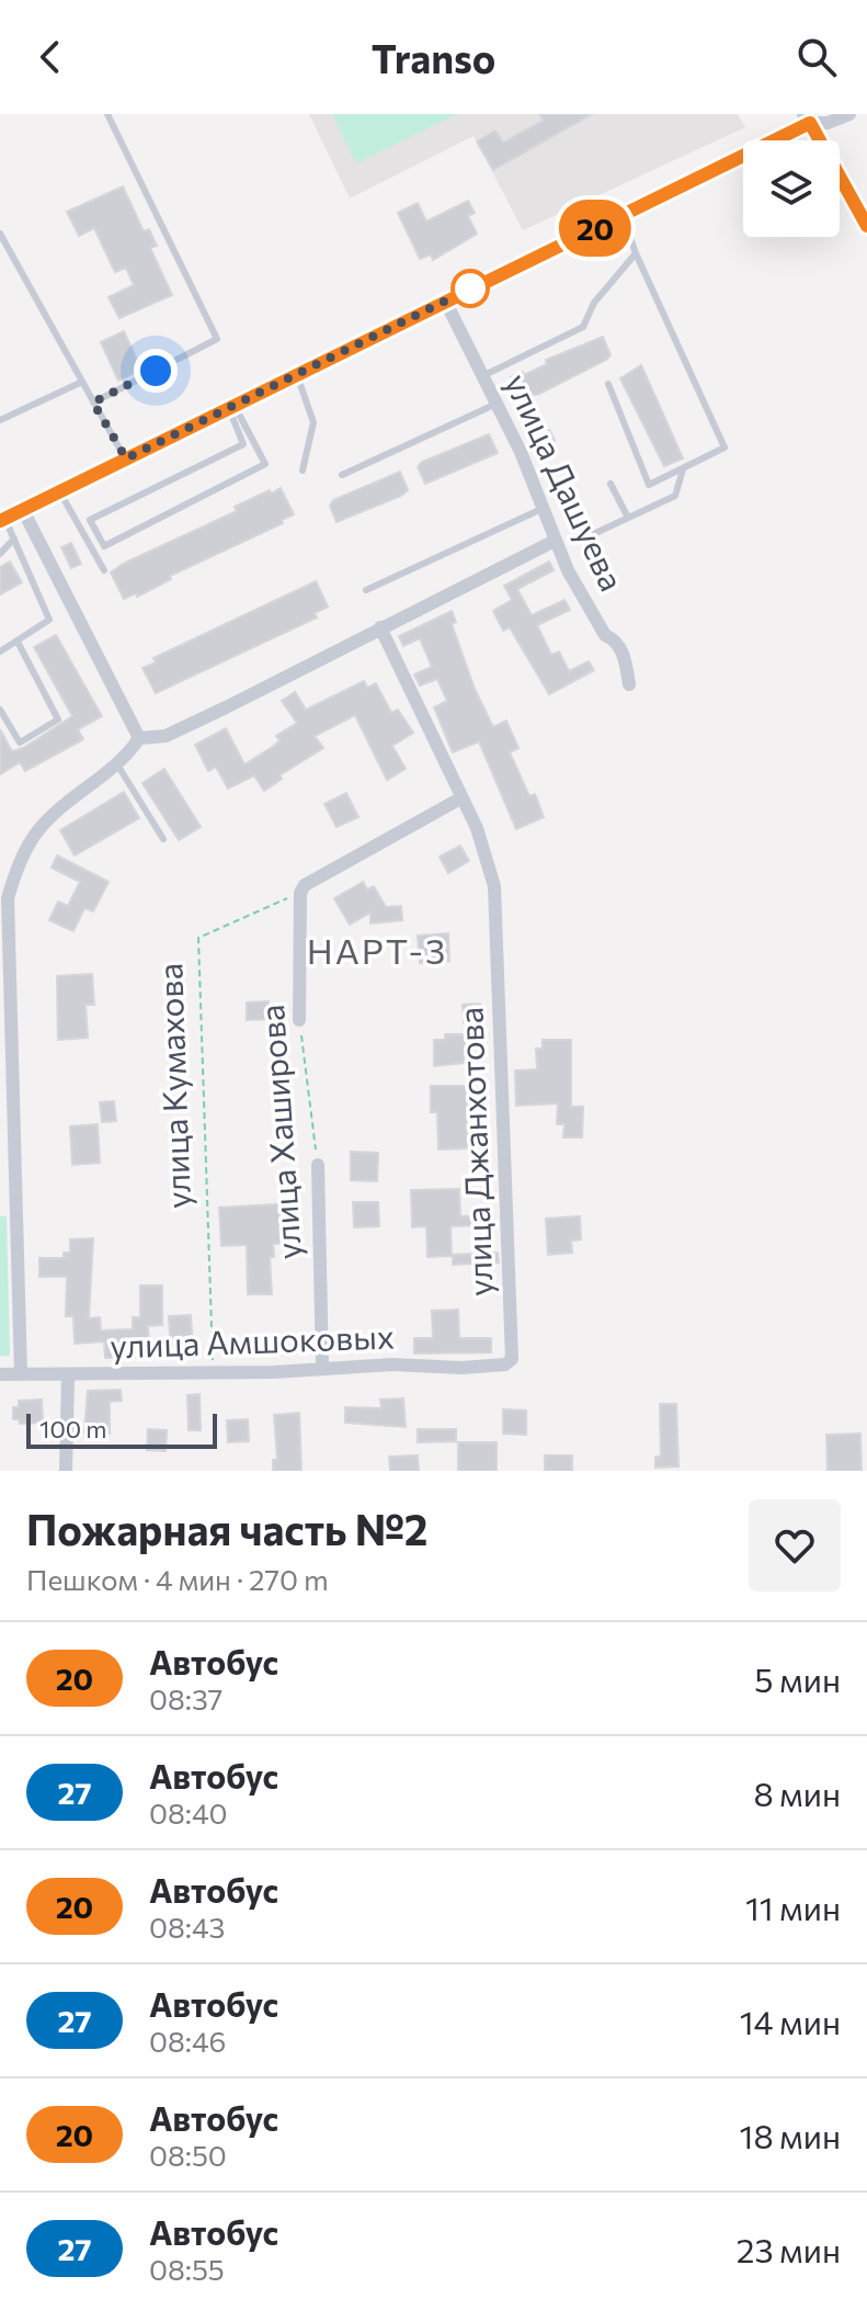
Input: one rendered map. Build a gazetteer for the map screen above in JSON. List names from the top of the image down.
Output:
{
  "streets": {
    "street": [
      "улица Дашуева",
      "улица Хаширова",
      "улица Джанхотова",
      "улица Амшоковых"
    ],
    "path": ["улица Кумахова"]
  },
  "crossings": [
    ["улица Кумахова", "улица Хаширова"],
    ["улица Кумахова", "улица Амшоковых"],
    ["улица Хаширова", "улица Амшоковых"],
    ["улица Джанхотова", "улица Амшоковых"]
  ],
  "districts": ["НАРТ-3"],
  "lines": ["bus line 20"],
  "scale_bar": "100 m",
  "page": {
    "header": "Transo",
    "on_map": "20",
    "scale": "100 m",
    "heading": ["Пожарная часть №2", "Пешком · 4 мин · 270 m"],
    "list": [
      {
        "mark": "20",
        "name": "Автобус",
        "note": "08:37",
        "value": "5 мин"
      },
      {
        "mark": "27",
        "name": "Автобус",
        "note": "08:40",
        "value": "8 мин"
      },
      {
        "mark": "20",
        "name": "Автобус",
        "note": "08:43",
        "value": "11 мин"
      },
      {
        "mark": "27",
        "name": "Автобус",
        "note": "08:46",
        "value": "14 мин"
      },
      {
        "mark": "20",
        "name": "Автобус",
        "note": "08:50",
        "value": "18 мин"
      },
      {
        "mark": "27",
        "name": "Автобус",
        "note": "08:55",
        "value": "23 мин"
      }
    ]
  }
}
